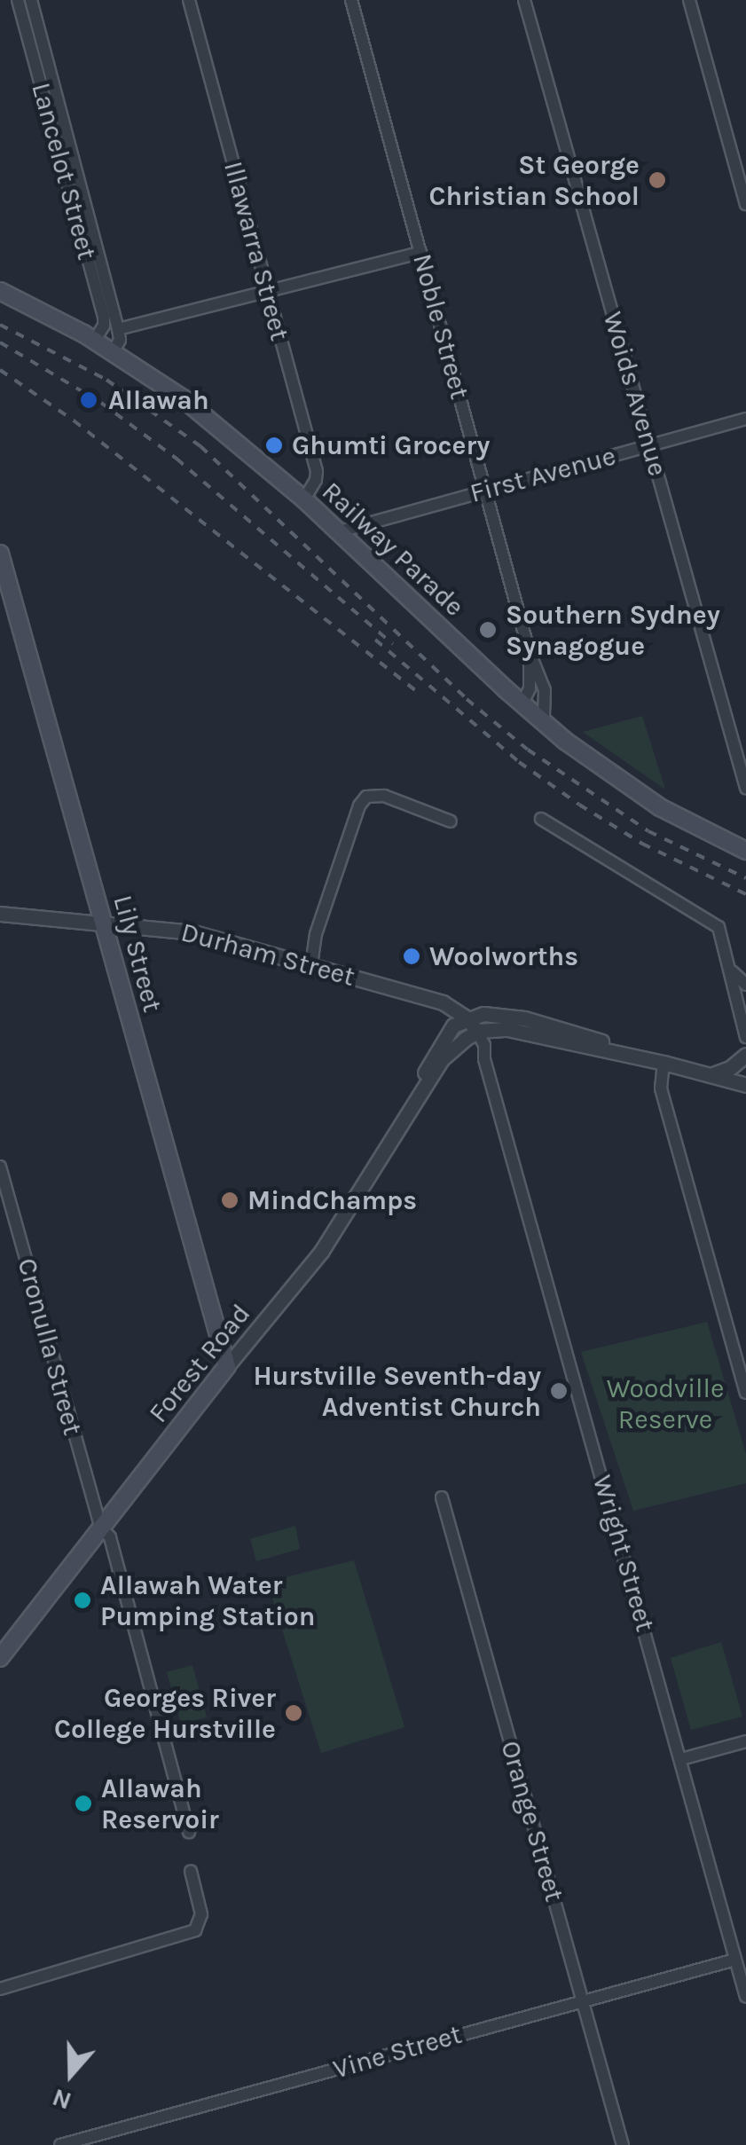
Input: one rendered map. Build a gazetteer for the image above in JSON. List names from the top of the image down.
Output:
{
  "streets": {
    "main road": ["Railway Parade", "Lily Street", "Forest Road"],
    "street": [
      "Lancelot Street",
      "Illawarra Street",
      "Noble Street",
      "Woids Avenue",
      "First Avenue",
      "Durham Street",
      "Cronulla Street",
      "Wright Street",
      "Orange Street",
      "Vine Street"
    ]
  },
  "crossings": [
    ["Illawarra Street", "Railway Parade"],
    ["Noble Street", "First Avenue"],
    ["Noble Street", "Railway Parade"],
    ["Woids Avenue", "First Avenue"],
    ["First Avenue", "Railway Parade"],
    ["Lily Street", "Durham Street"],
    ["Lily Street", "Forest Road"],
    ["Cronulla Street", "Forest Road"],
    ["Forest Road", "Wright Street"],
    ["Wright Street", "Vine Street"],
    ["Orange Street", "Vine Street"]
  ],
  "parks": ["Woodville Reserve"],
  "places": [
    "St George Christian School",
    "Allawah",
    "Ghumti Grocery",
    "Southern Sydney Synagogue",
    "Woolworths",
    "MindChamps",
    "Hurstville Seventh-day Adventist Church",
    "Allawah Water Pumping Station",
    "Georges River College Hurstville",
    "Allawah Reservoir"
  ],
  "north": "bottom"
}
